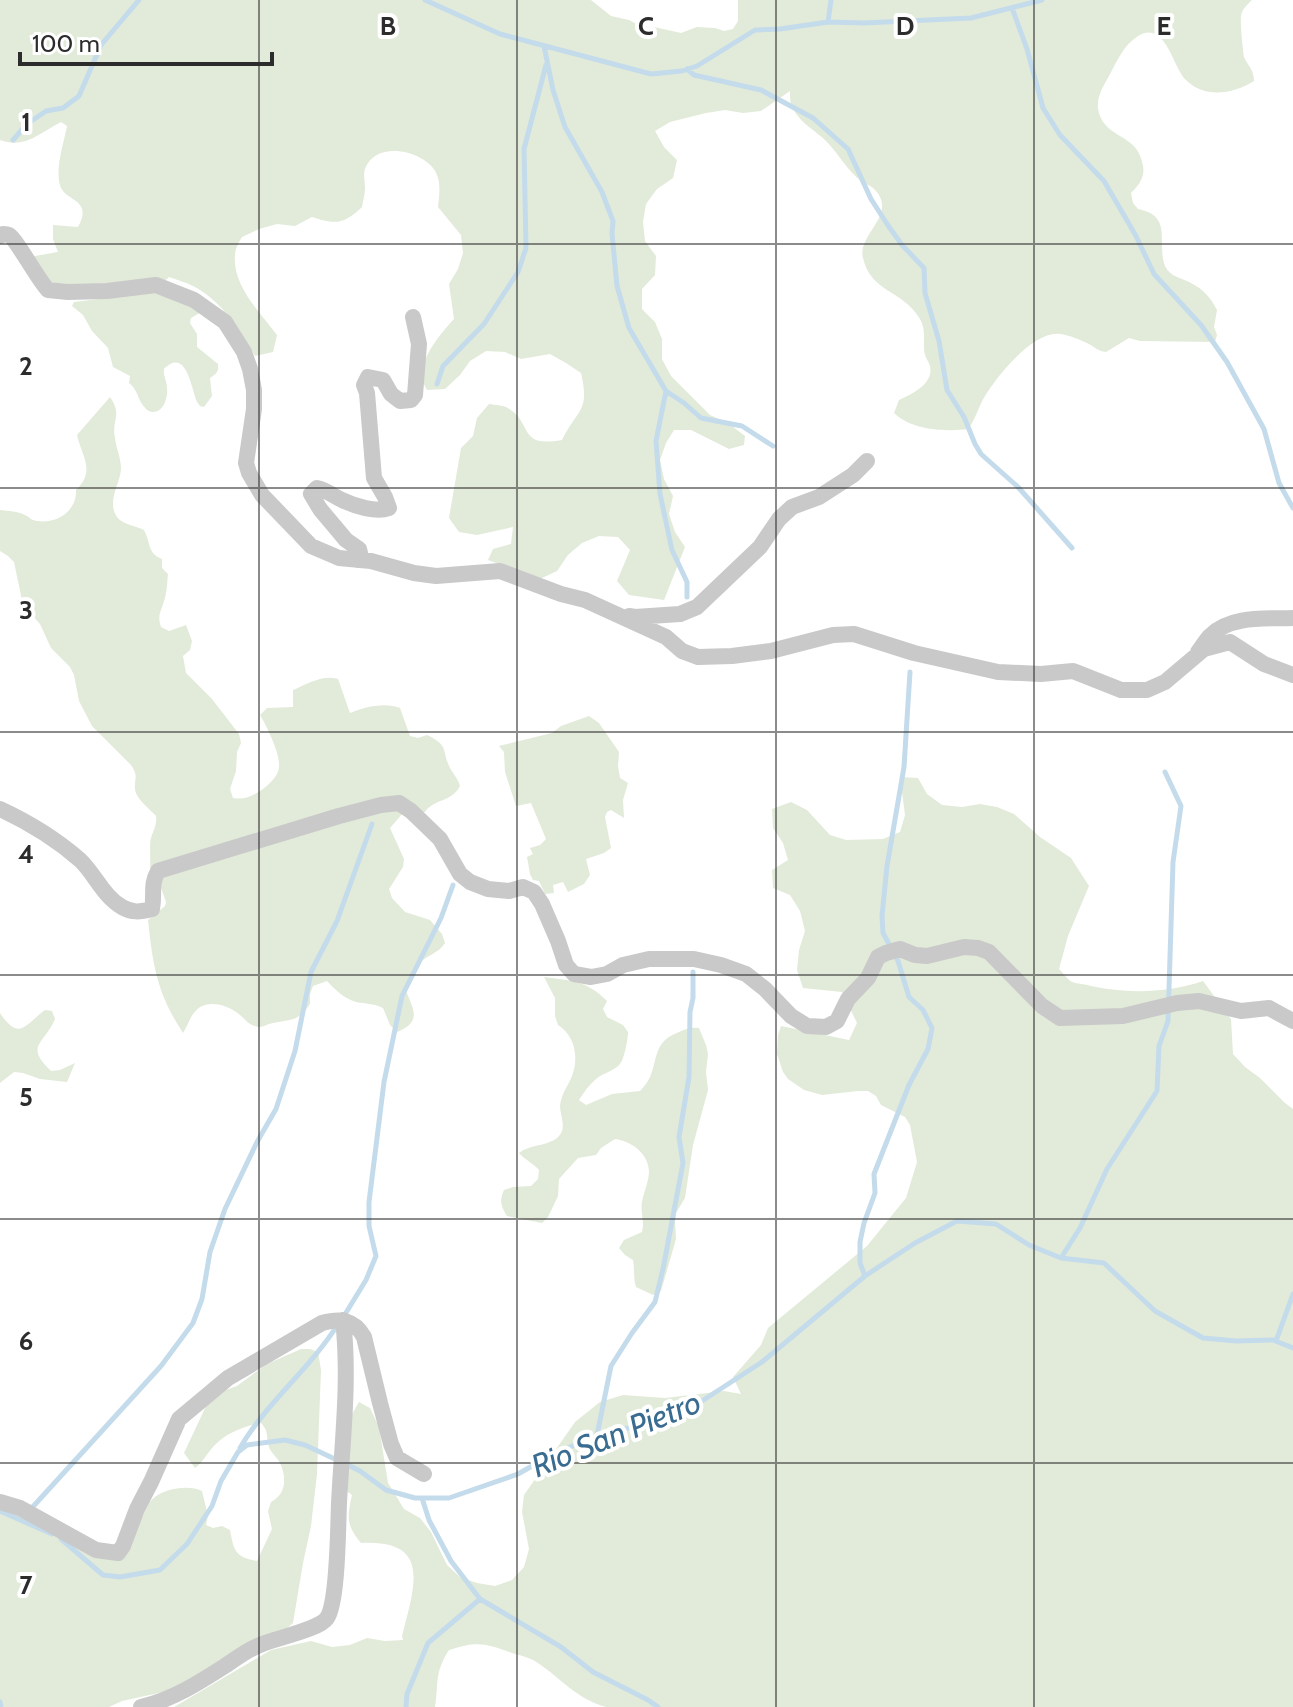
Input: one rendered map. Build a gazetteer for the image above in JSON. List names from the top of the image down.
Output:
{
  "water": ["Rio San Pietro"],
  "scale_bar": "100 m",
  "grid": {
    "columns": [
      "B",
      "C",
      "D",
      "E"
    ],
    "rows": [
      "1",
      "2",
      "3",
      "4",
      "5",
      "6",
      "7"
    ]
  }
}
